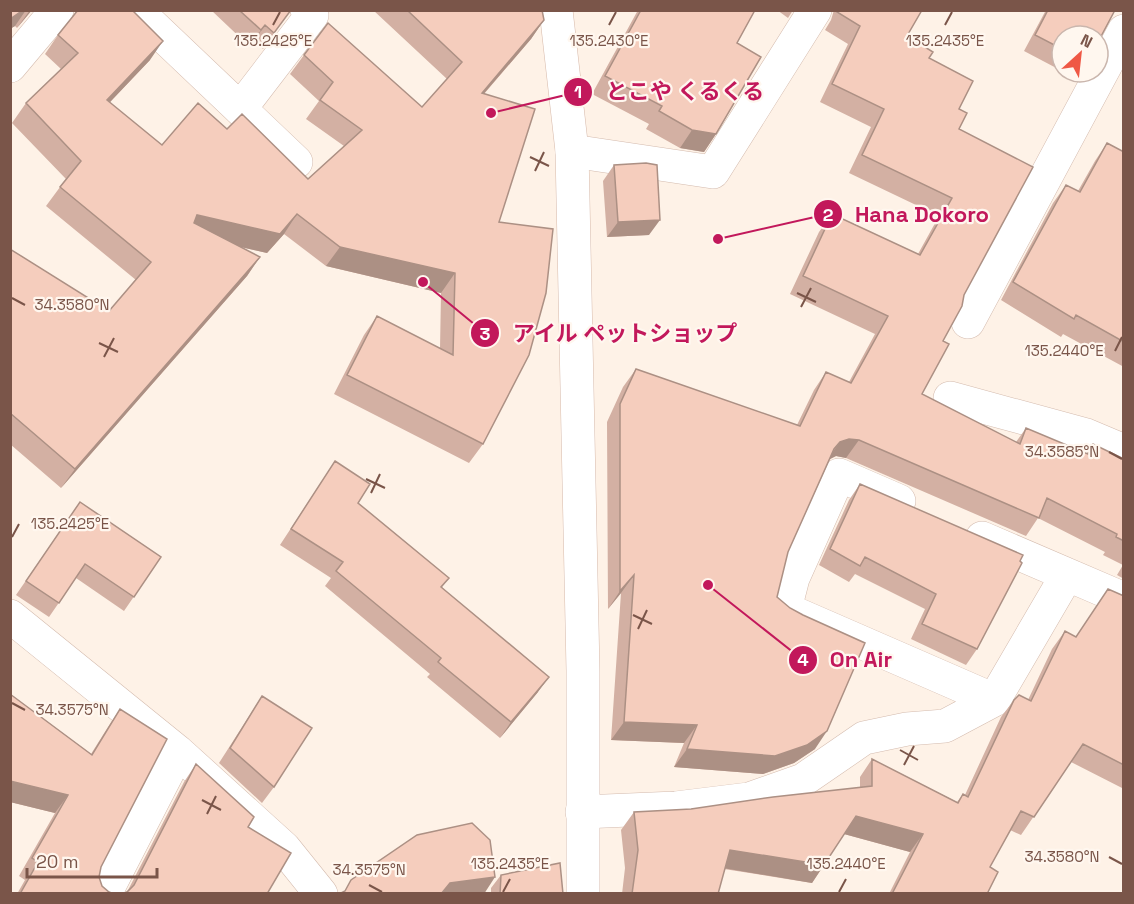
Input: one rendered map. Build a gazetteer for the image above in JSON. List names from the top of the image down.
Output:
{
  "places": [
    "とこや くるくる",
    "Hana Dokoro",
    "アイル ペットショップ",
    "On Air"
  ],
  "scale_bar": "20 m",
  "north": "top right",
  "coordinates": [
    "135.2425°E",
    "135.2430°E",
    "135.2435°E",
    "34.3580°N",
    "135.2440°E",
    "34.3585°N",
    "34.3575°N"
  ]
}
